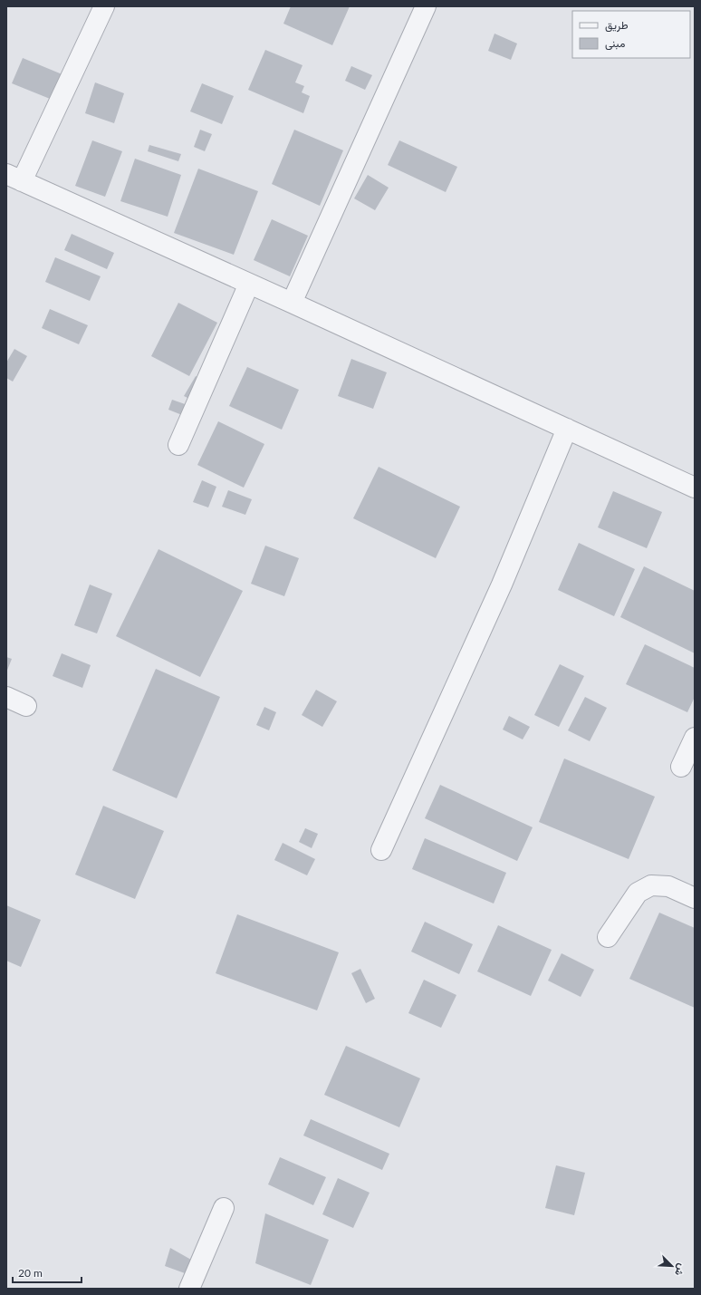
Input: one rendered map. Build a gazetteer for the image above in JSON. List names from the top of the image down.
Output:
{
  "legend": ["طريق", "مبنى"],
  "scale_bar": "20 m",
  "north": "bottom right"
}
